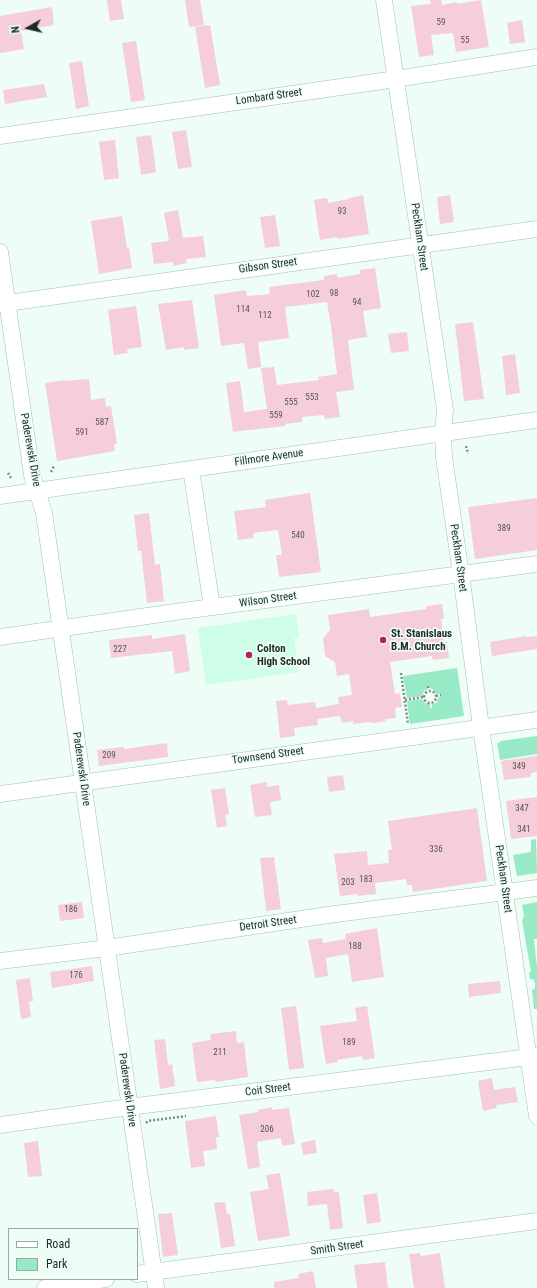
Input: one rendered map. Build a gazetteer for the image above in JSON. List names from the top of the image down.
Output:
{
  "streets": {
    "street": [
      "Lombard Street",
      "Peckham Street",
      "Gibson Street",
      "Paderewski Drive",
      "Fillmore Avenue",
      "Wilson Street",
      "Townsend Street",
      "Detroit Street",
      "Coit Street",
      "Smith Street"
    ]
  },
  "crossings": [
    ["Lombard Street", "Peckham Street"],
    ["Peckham Street", "Gibson Street"],
    ["Peckham Street", "Fillmore Avenue"],
    ["Peckham Street", "Wilson Street"],
    ["Peckham Street", "Townsend Street"],
    ["Peckham Street", "Detroit Street"],
    ["Peckham Street", "Coit Street"],
    ["Gibson Street", "Paderewski Drive"],
    ["Paderewski Drive", "Fillmore Avenue"],
    ["Paderewski Drive", "Wilson Street"],
    ["Paderewski Drive", "Townsend Street"],
    ["Paderewski Drive", "Detroit Street"],
    ["Paderewski Drive", "Coit Street"],
    ["Paderewski Drive", "Smith Street"]
  ],
  "places": ["St. Stanislaus B.M. Church", "Colton High School"],
  "house_numbers": [
    "59",
    "55",
    "93",
    "98",
    "102",
    "94",
    "114",
    "112",
    "553",
    "555",
    "559",
    "587",
    "591",
    "389",
    "540",
    "227",
    "209",
    "349",
    "347",
    "341",
    "336",
    "183",
    "203",
    "186",
    "188",
    "176",
    "189",
    "211",
    "206"
  ],
  "legend": ["Road", "Park"],
  "north": "left"
}
